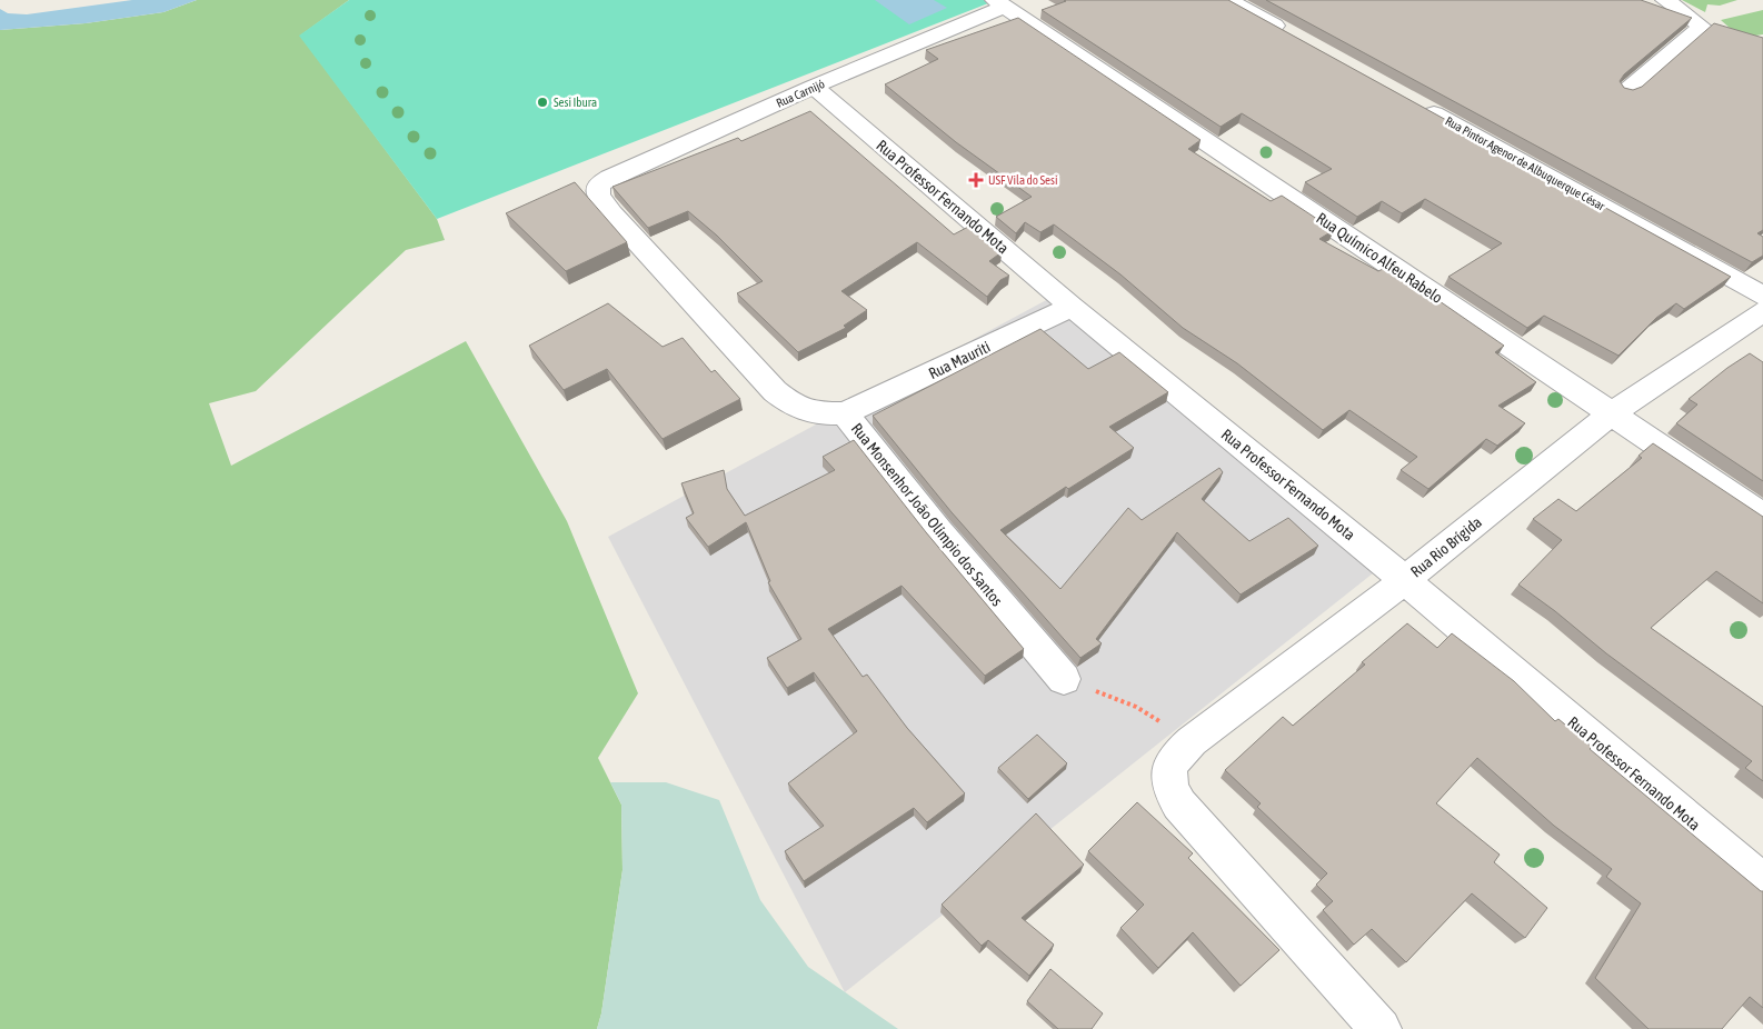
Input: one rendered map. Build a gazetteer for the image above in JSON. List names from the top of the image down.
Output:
{
  "streets": {
    "street": [
      "Rua Carnijó",
      "Rua Pintor Agenor de Albuquerque César",
      "Rua Professor Fernando Mota",
      "Rua Químico Alfeu Rabelo",
      "Rua Mauriti",
      "Rua Monsenhor João Olímpio dos Santos",
      "Rua Rio Brígida"
    ]
  },
  "crossings": [
    ["Rua Carnijó", "Rua Professor Fernando Mota"],
    ["Rua Carnijó", "Rua Químico Alfeu Rabelo"],
    ["Rua Carnijó", "Rua Monsenhor João Olímpio dos Santos"],
    ["Rua Professor Fernando Mota", "Rua Mauriti"],
    ["Rua Professor Fernando Mota", "Rua Rio Brígida"],
    ["Rua Químico Alfeu Rabelo", "Rua Rio Brígida"],
    ["Rua Mauriti", "Rua Monsenhor João Olímpio dos Santos"]
  ],
  "places": {
    "other": ["Sesi Ibura"],
    "health": ["USF Vila do Sesi"]
  }
}
